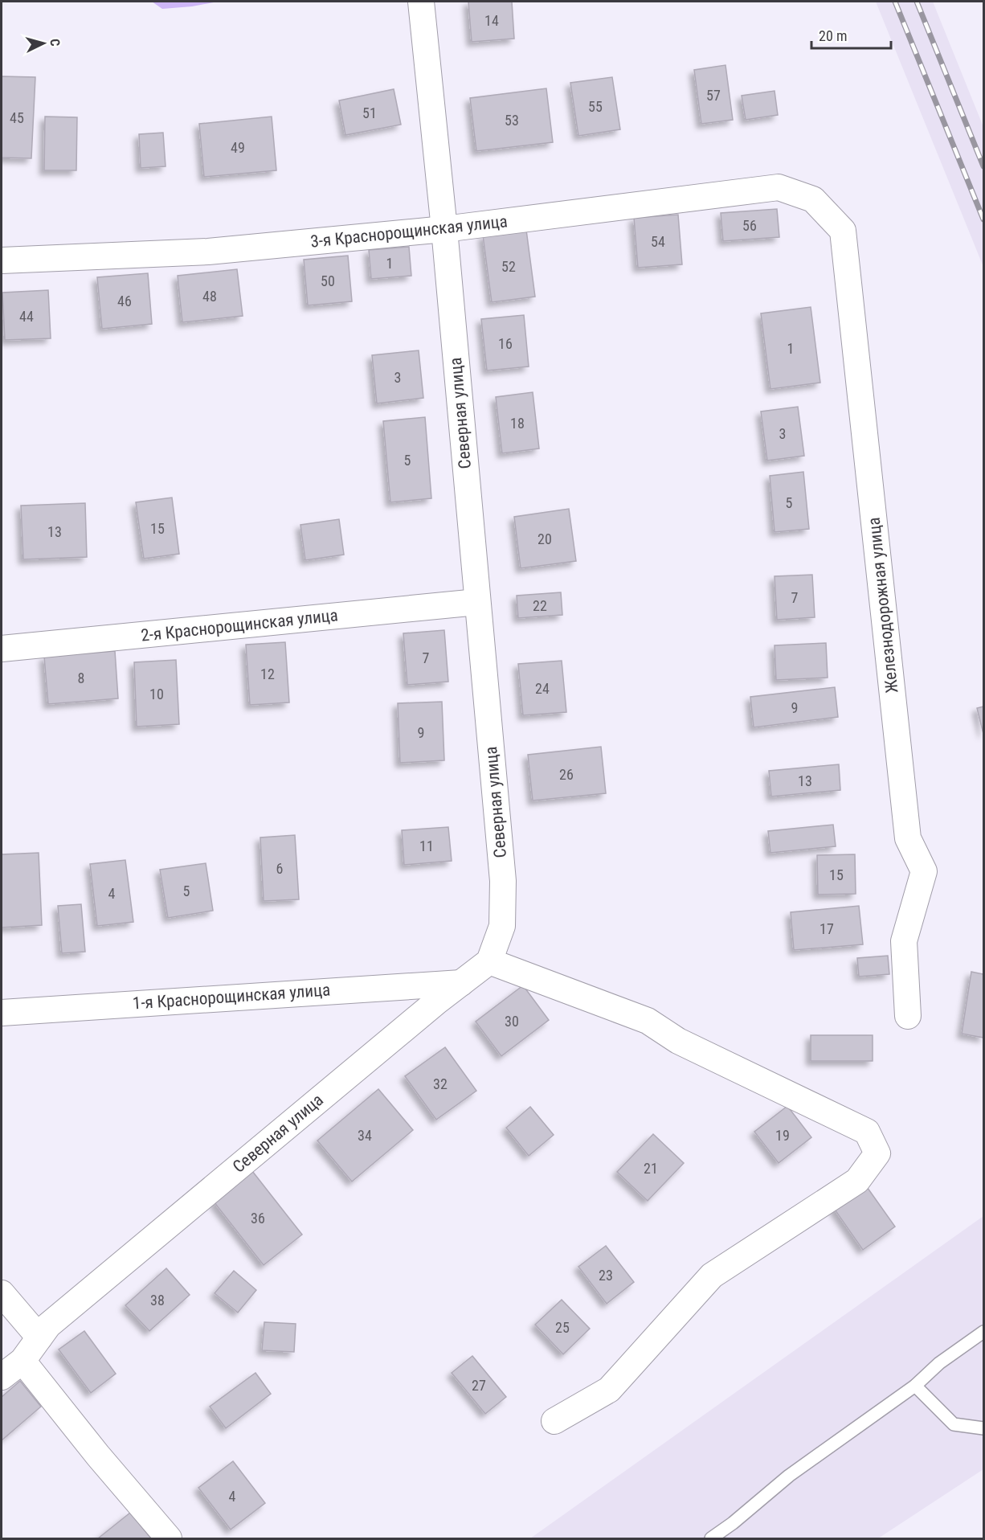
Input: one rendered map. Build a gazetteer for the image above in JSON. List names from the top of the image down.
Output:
{
  "streets": {
    "street": [
      "3-я Краснорощинская улица",
      "Северная улица",
      "Железнодорожная улица",
      "2-я Краснорощинская улица",
      "1-я Краснорощинская улица"
    ]
  },
  "crossings": [
    ["3-я Краснорощинская улица", "Северная улица"],
    ["3-я Краснорощинская улица", "Железнодорожная улица"],
    ["Северная улица", "2-я Краснорощинская улица"],
    ["Северная улица", "1-я Краснорощинская улица"]
  ],
  "house_numbers": [
    "14",
    "57",
    "55",
    "51",
    "45",
    "53",
    "49",
    "56",
    "54",
    "1",
    "52",
    "50",
    "48",
    "46",
    "44",
    "16",
    "1",
    "3",
    "18",
    "3",
    "5",
    "5",
    "15",
    "13",
    "20",
    "7",
    "22",
    "7",
    "12",
    "8",
    "24",
    "10",
    "9",
    "9",
    "26",
    "13",
    "11",
    "6",
    "15",
    "5",
    "4",
    "17",
    "30",
    "32",
    "34",
    "19",
    "21",
    "36",
    "23",
    "38",
    "25",
    "27",
    "4"
  ],
  "scale_bar": "20 m",
  "north": "right"
}
